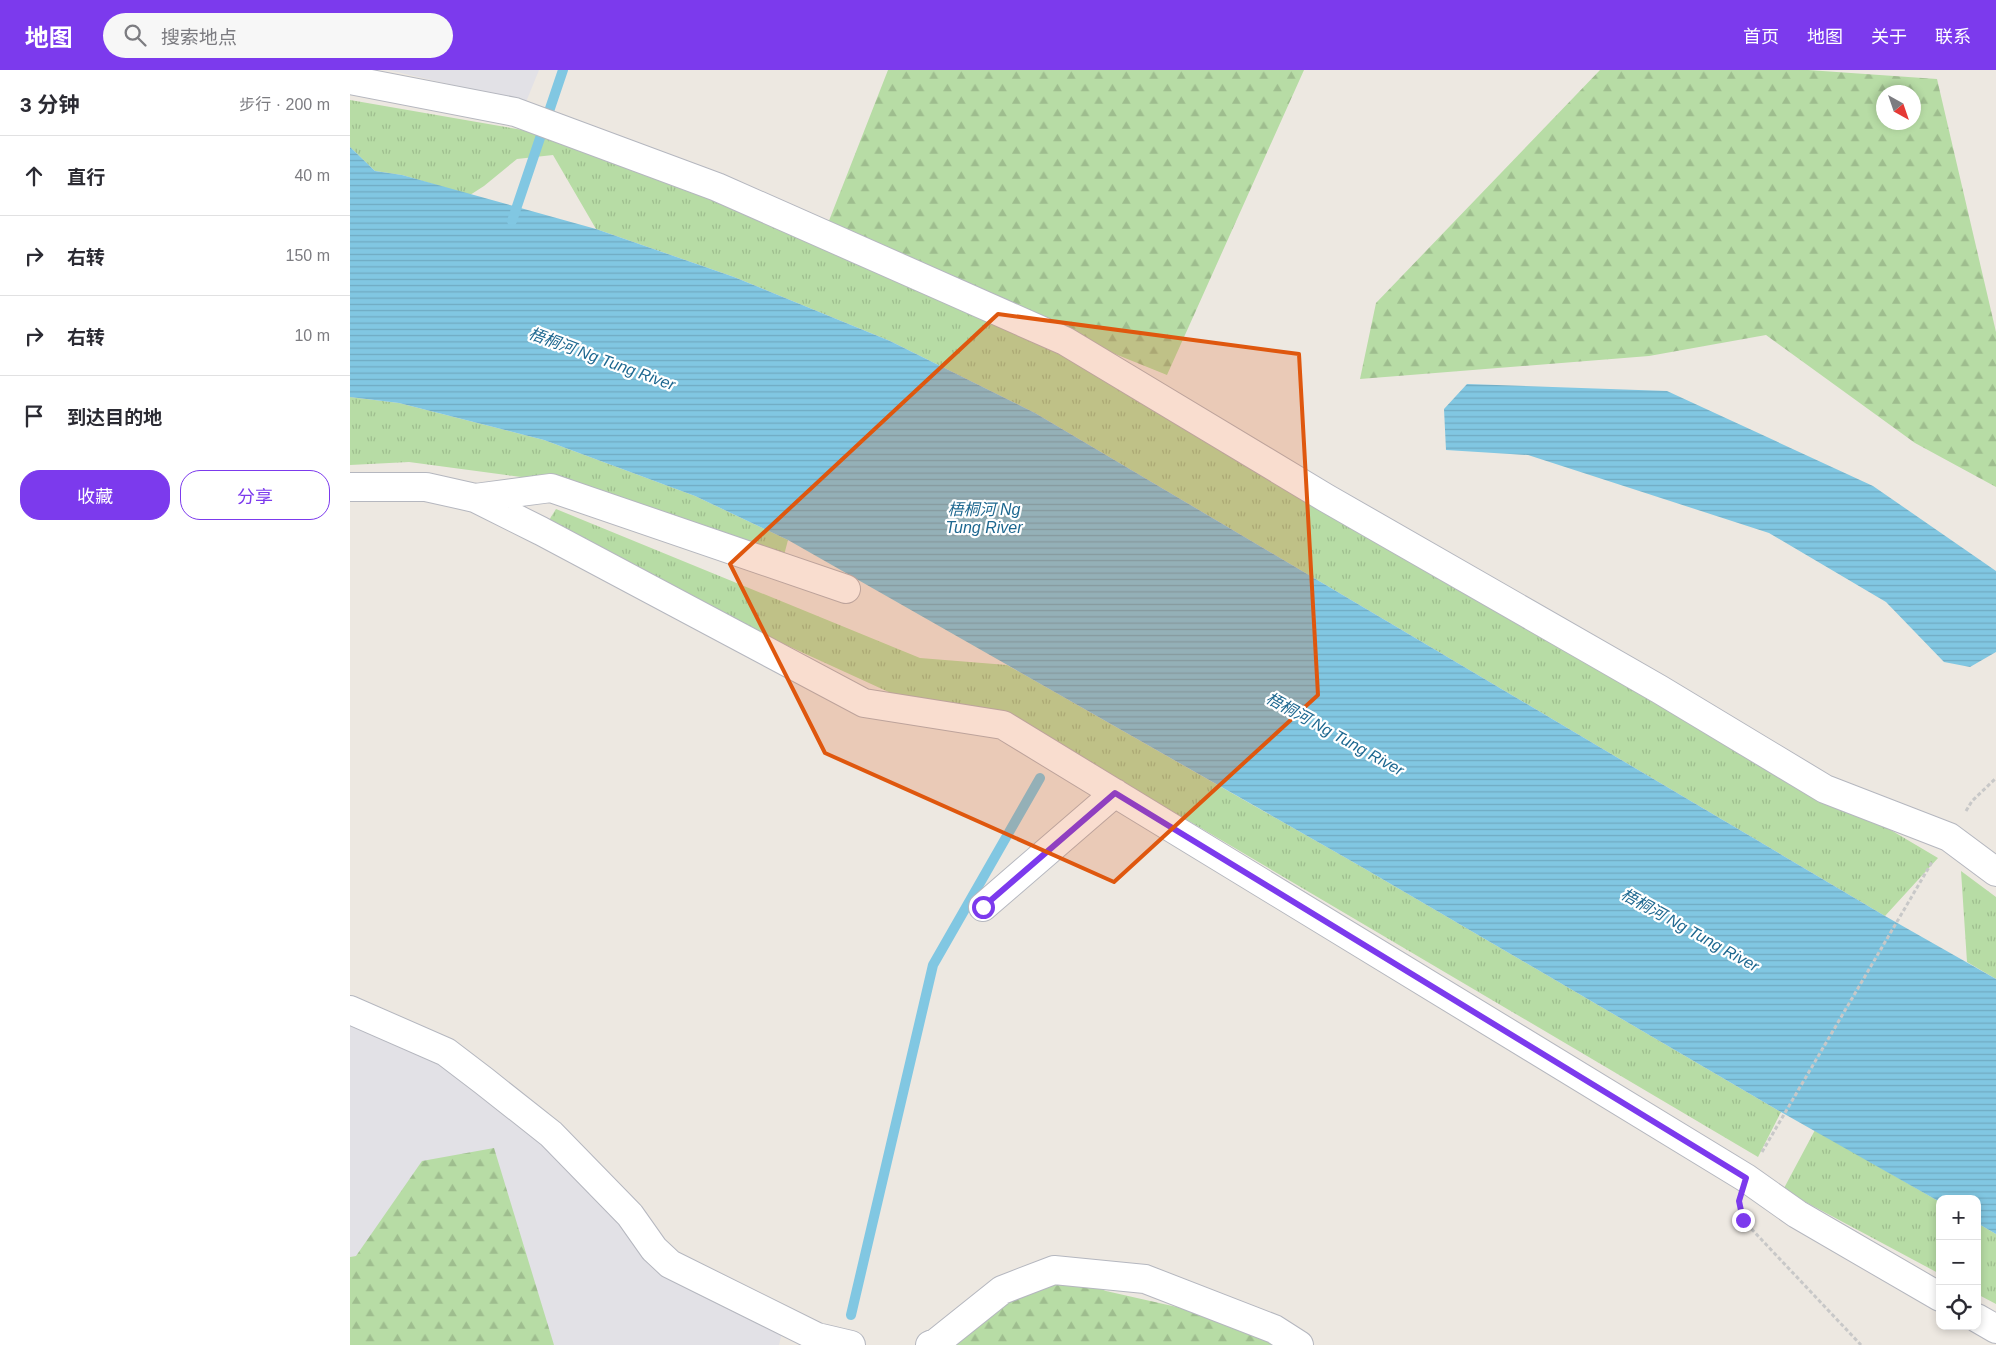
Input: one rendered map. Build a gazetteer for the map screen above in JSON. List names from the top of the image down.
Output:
{
  "water": ["梧桐河 Ng Tung River"],
  "north": "bottom right",
  "page": {
    "header": "地图",
    "search": "搜索地点",
    "nav": [
      "首页",
      "地图",
      "关于",
      "联系"
    ],
    "heading": ["3 分钟", "步行 · 200 m"],
    "list": [
      ["直行", "40 m"],
      ["右转", "150 m"],
      ["右转", "10 m"],
      "到达目的地"
    ],
    "buttons": ["收藏", "分享"],
    "map_buttons": ["+", "−"]
  }
}
